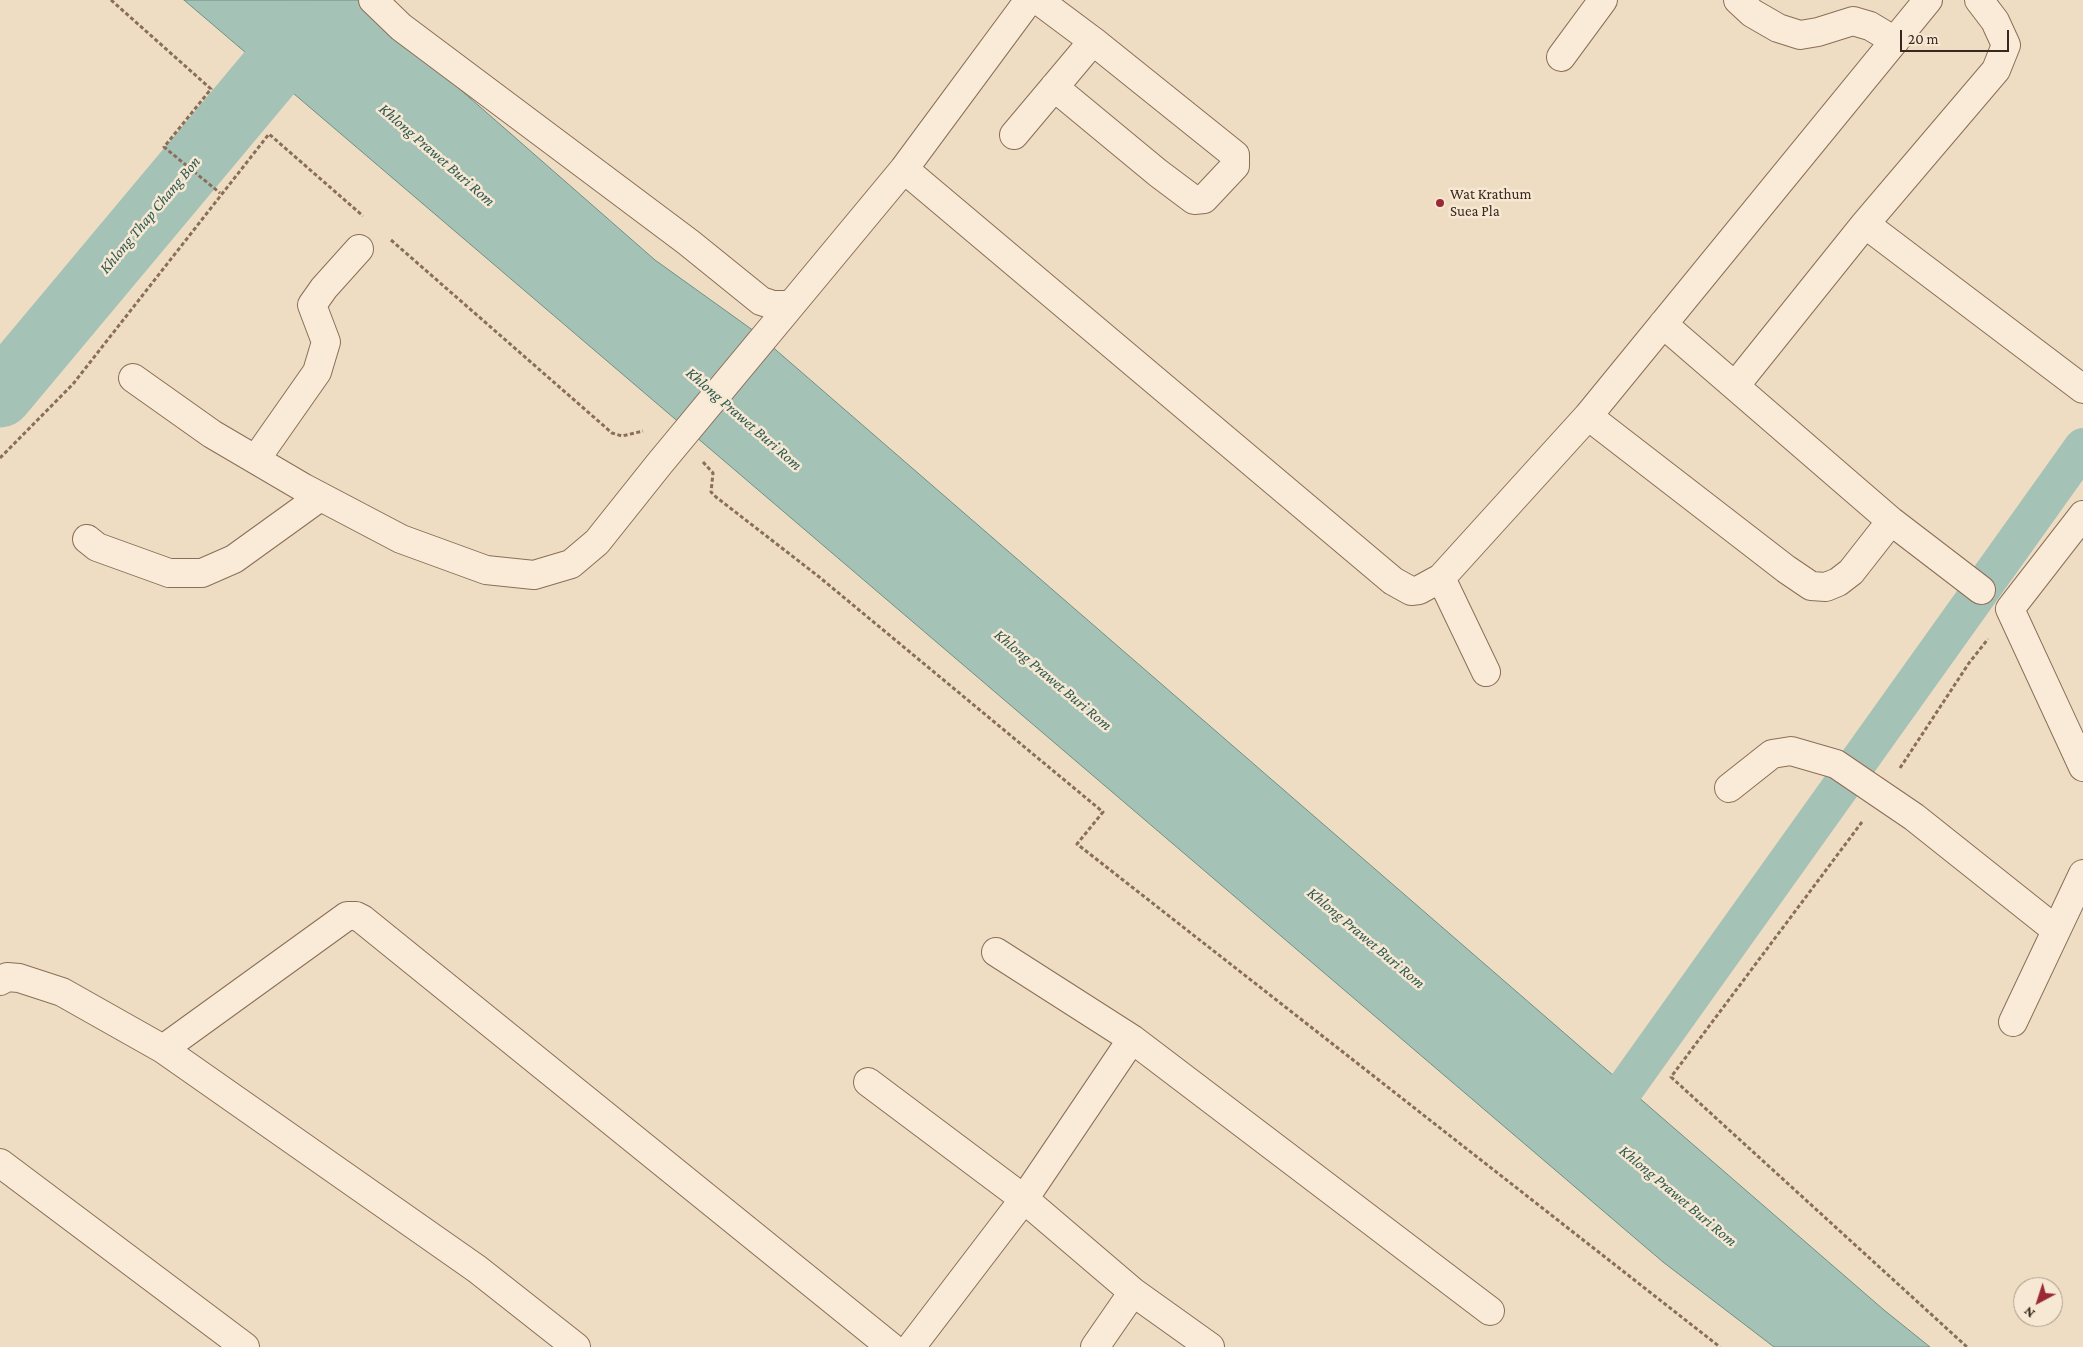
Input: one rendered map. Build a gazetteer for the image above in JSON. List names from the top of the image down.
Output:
{
  "water": ["Khlong Prawet Buri Rom", "Khlong Thap Chang Bon"],
  "places": ["Wat Krathum Suea Pla"],
  "scale_bar": "20 m",
  "north": "bottom left"
}
